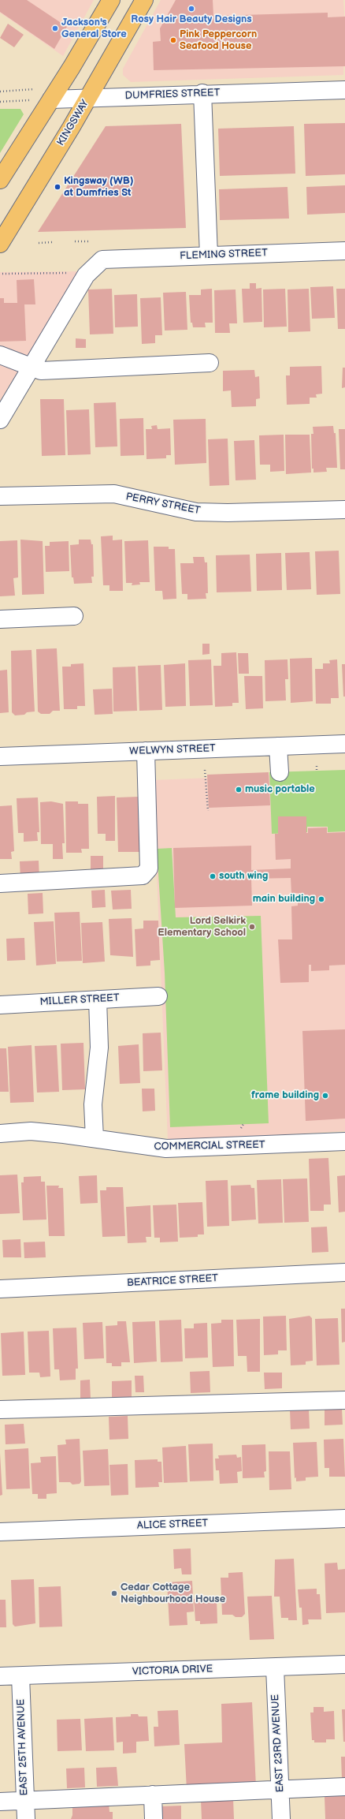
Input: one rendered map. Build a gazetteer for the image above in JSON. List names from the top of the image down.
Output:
{
  "streets": {
    "main road": ["KINGSWAY"],
    "street": [
      "DUMFRIES STREET",
      "FLEMING STREET",
      "PERRY STREET",
      "WELWYN STREET",
      "MILLER STREET",
      "COMMERCIAL STREET",
      "BEATRICE STREET",
      "ALICE STREET",
      "VICTORIA DRIVE",
      "EAST 23RD AVENUE",
      "EAST 25TH AVENUE"
    ]
  },
  "crossings": [
    ["DUMFRIES STREET", "KINGSWAY"],
    ["VICTORIA DRIVE", "EAST 23RD AVENUE"],
    ["VICTORIA DRIVE", "EAST 25TH AVENUE"]
  ],
  "places": [
    "Rosy Hair Beauty Designs",
    "Jackson's General Store",
    "Pink Peppercorn Seafood House",
    "Kingsway (WB) at Dumfries St",
    "music portable",
    "south wing",
    "main building",
    "Lord Selkirk Elementary School",
    "frame building",
    "Cedar Cottage Neighbourhood House"
  ]
}
